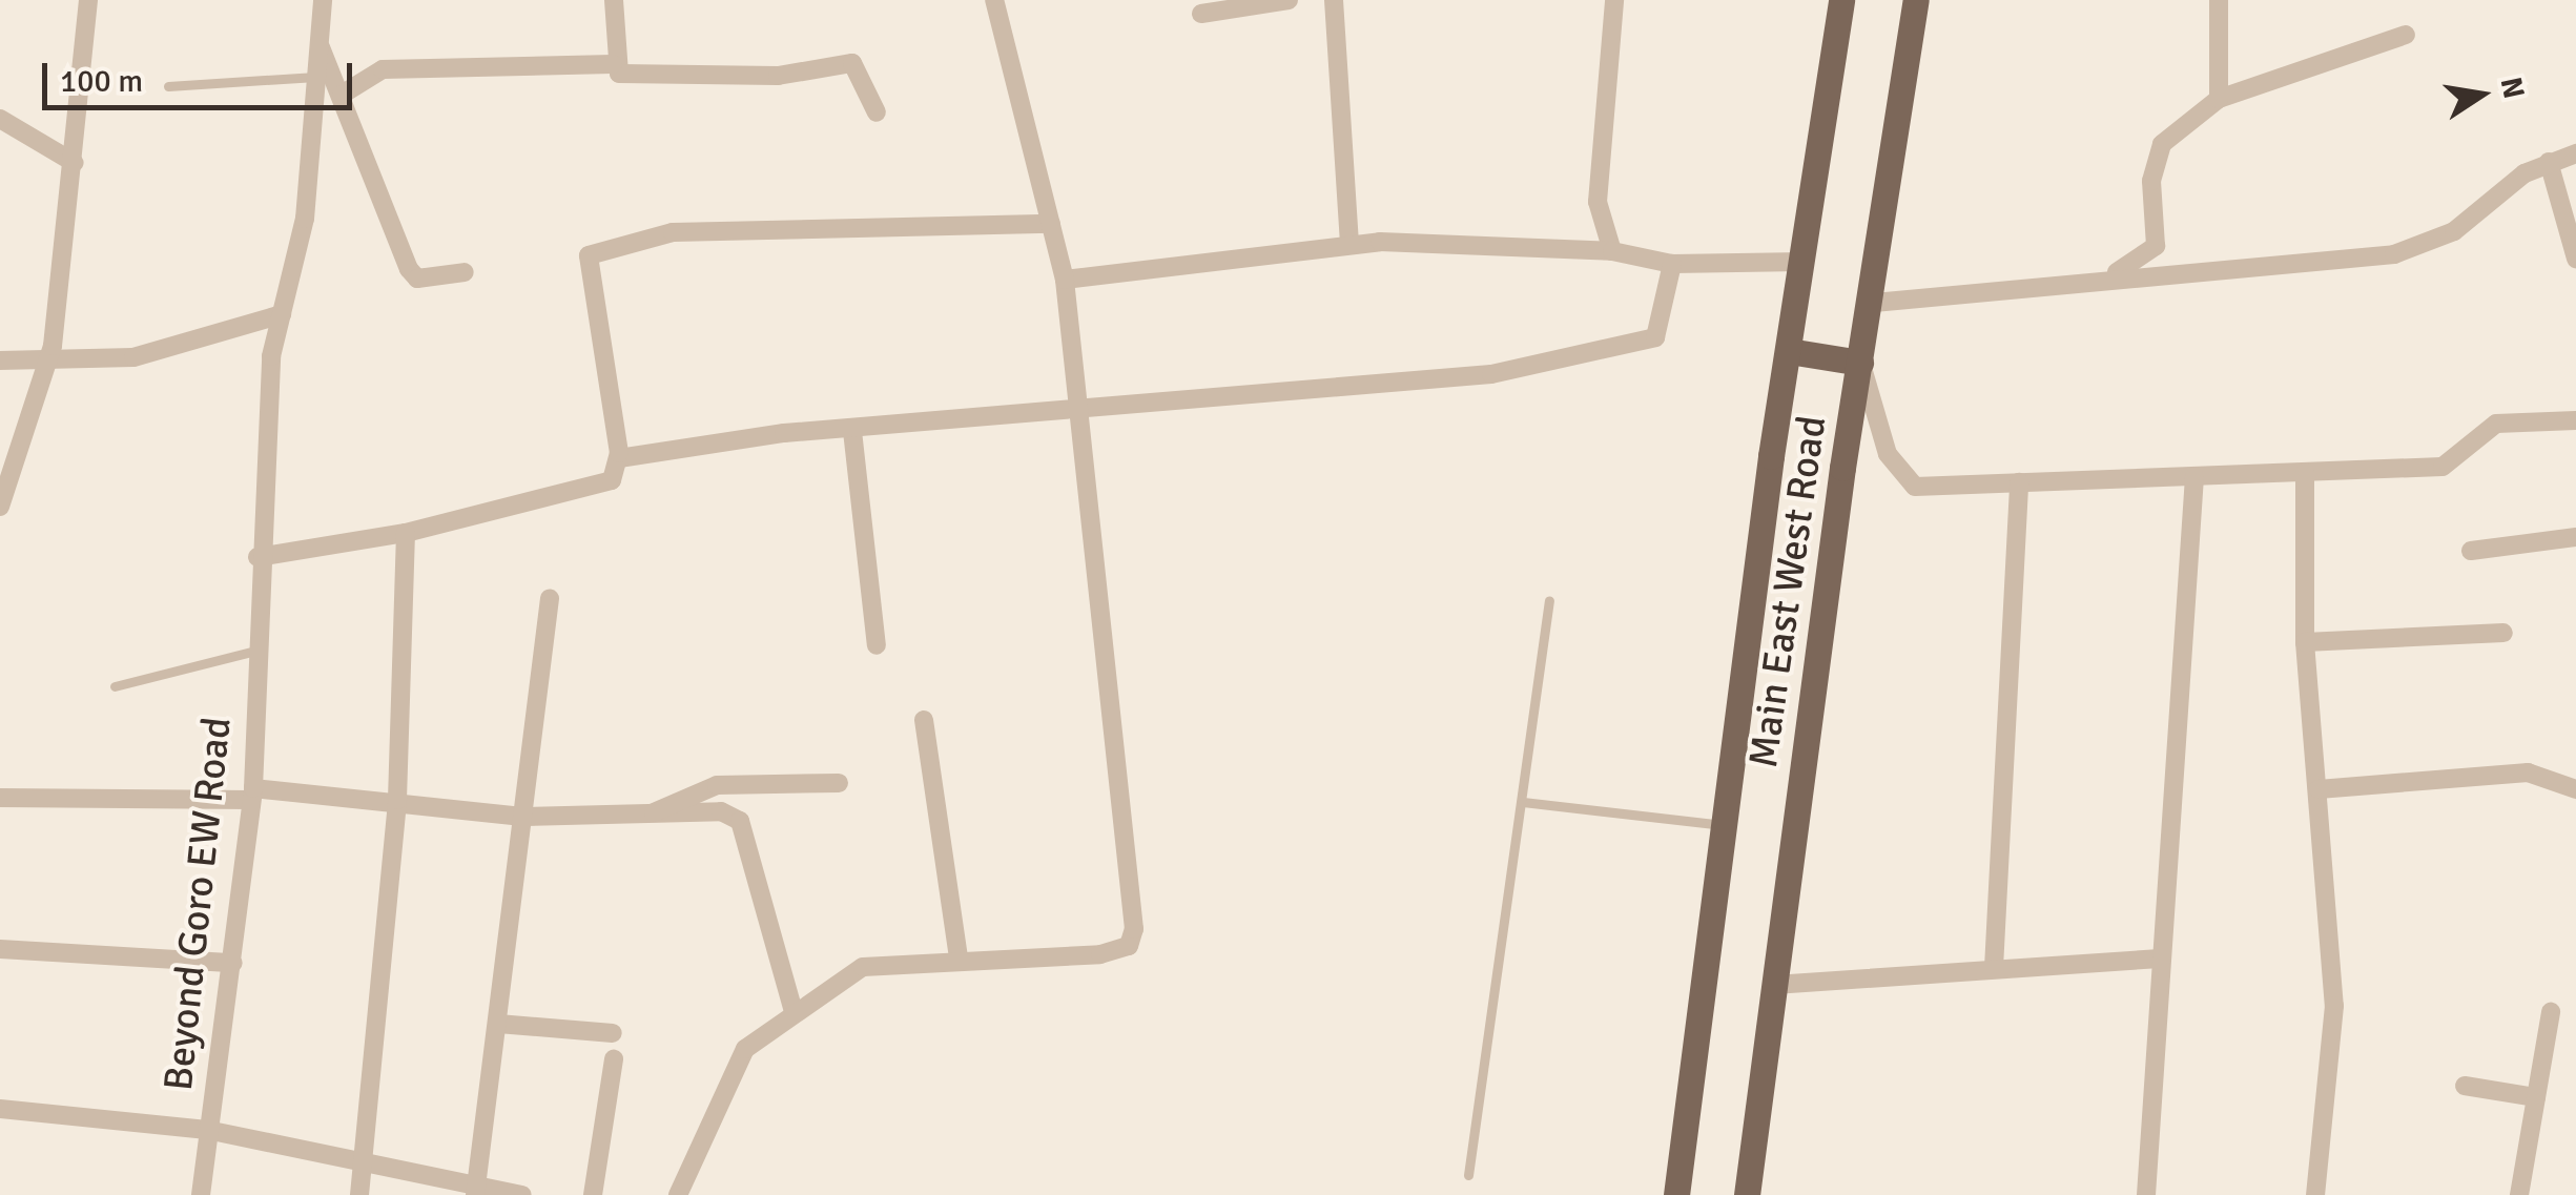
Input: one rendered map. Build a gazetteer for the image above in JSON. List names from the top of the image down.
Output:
{
  "streets": {
    "main road": ["Main East West Road"],
    "street": ["Beyond Goro EW Road"]
  },
  "scale_bar": "100 m",
  "north": "right"
}
